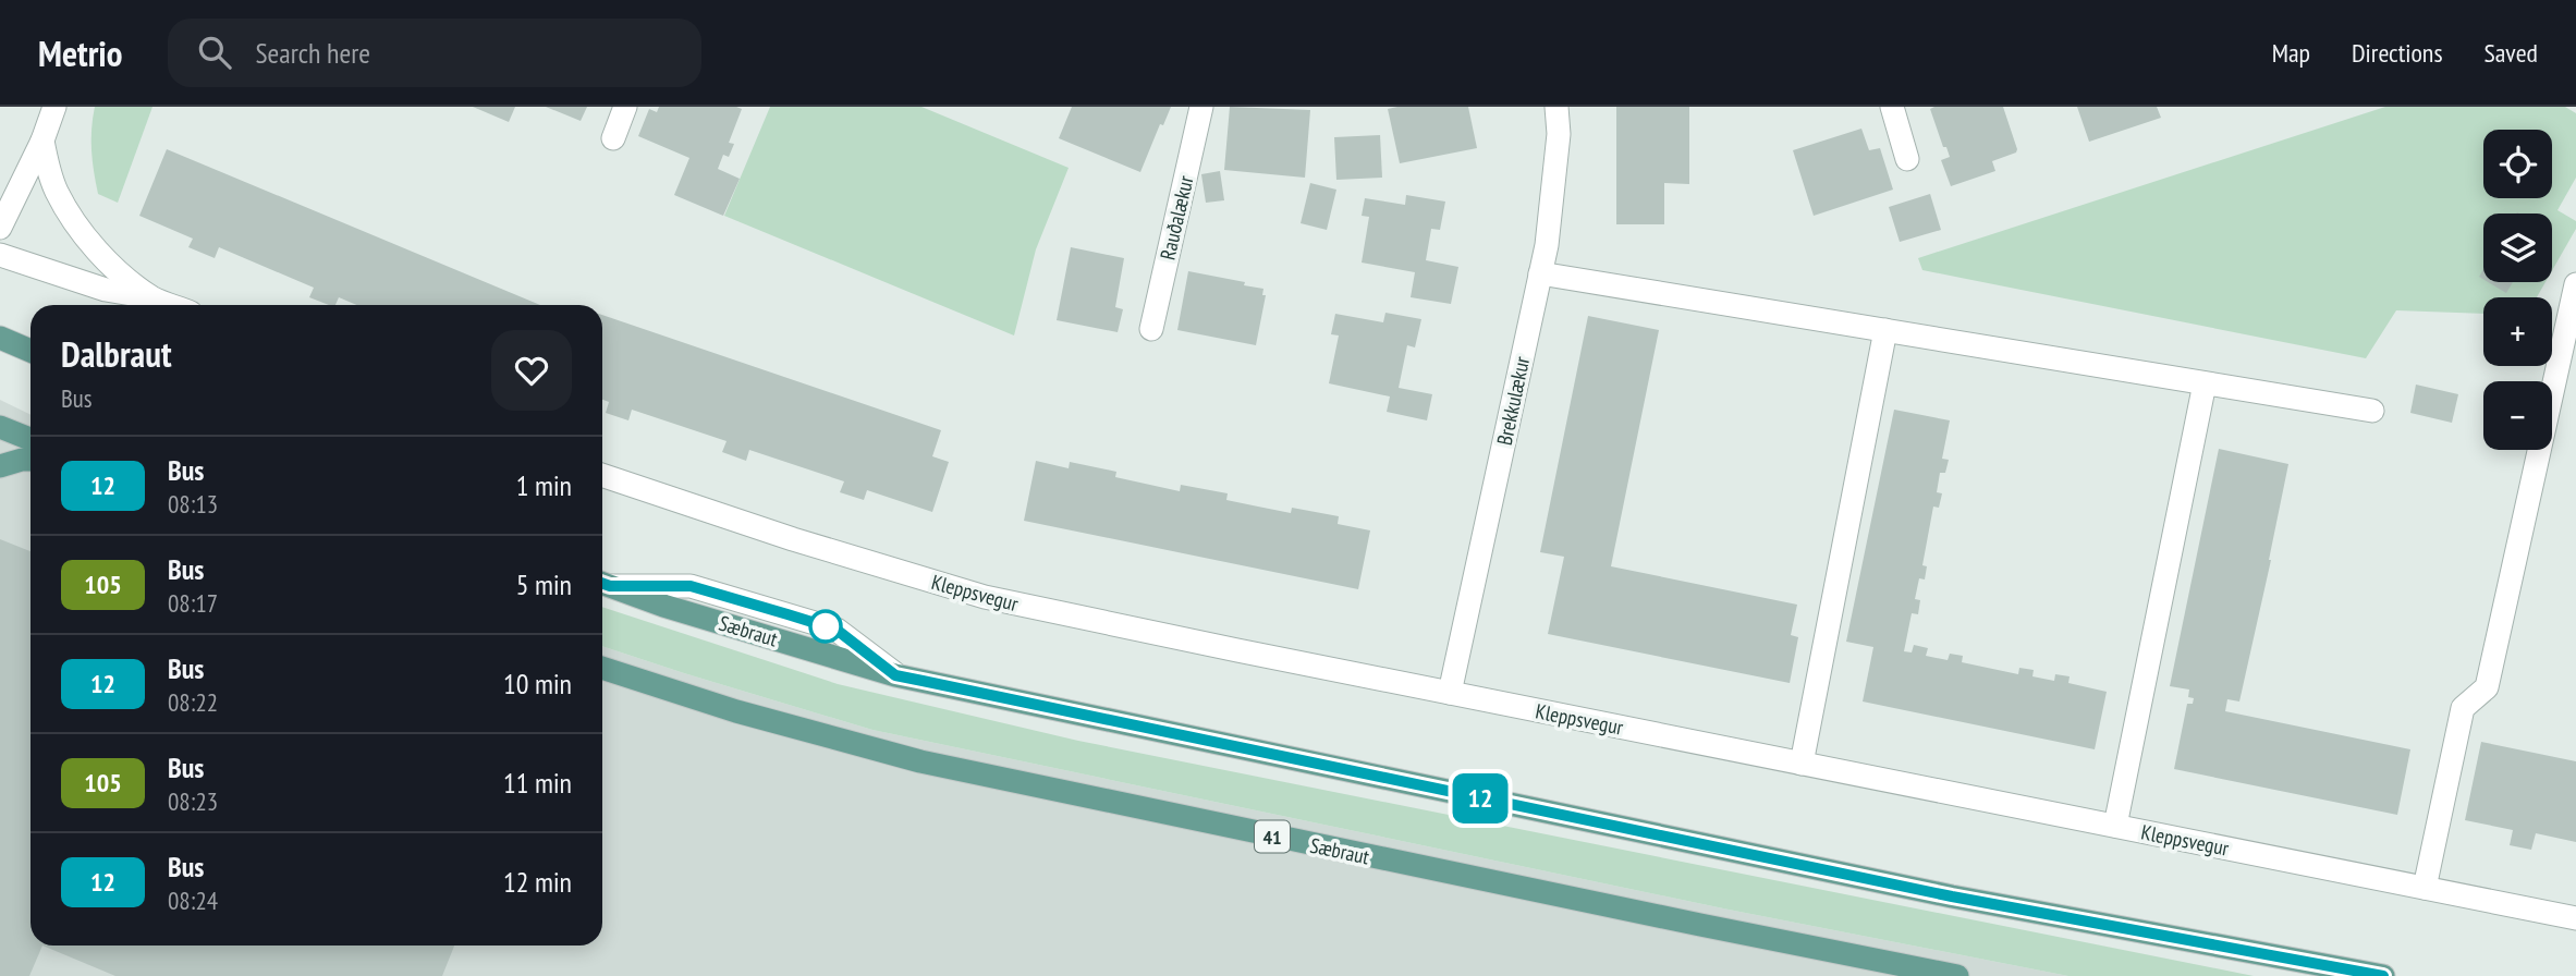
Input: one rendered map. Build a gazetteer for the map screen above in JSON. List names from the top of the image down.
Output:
{
  "streets": {
    "main road": ["Sæbraut", "41"],
    "street": ["Rauðalækur", "Brekkulækur", "Kleppsvegur"]
  },
  "crossings": [
    ["Brekkulækur", "Kleppsvegur"]
  ],
  "lines": ["bus line 12"],
  "page": {
    "header": "Metrio",
    "search": "Search here",
    "nav": ["Map", "Directions", "Saved"],
    "on_map": "12",
    "map_buttons": ["+", "−"],
    "heading": ["Dalbraut", "Bus"],
    "list": [
      {
        "mark": "12",
        "name": "Bus",
        "note": "08:13",
        "value": "1 min"
      },
      {
        "mark": "105",
        "name": "Bus",
        "note": "08:17",
        "value": "5 min"
      },
      {
        "mark": "12",
        "name": "Bus",
        "note": "08:22",
        "value": "10 min"
      },
      {
        "mark": "105",
        "name": "Bus",
        "note": "08:23",
        "value": "11 min"
      },
      {
        "mark": "12",
        "name": "Bus",
        "note": "08:24",
        "value": "12 min"
      }
    ]
  }
}
